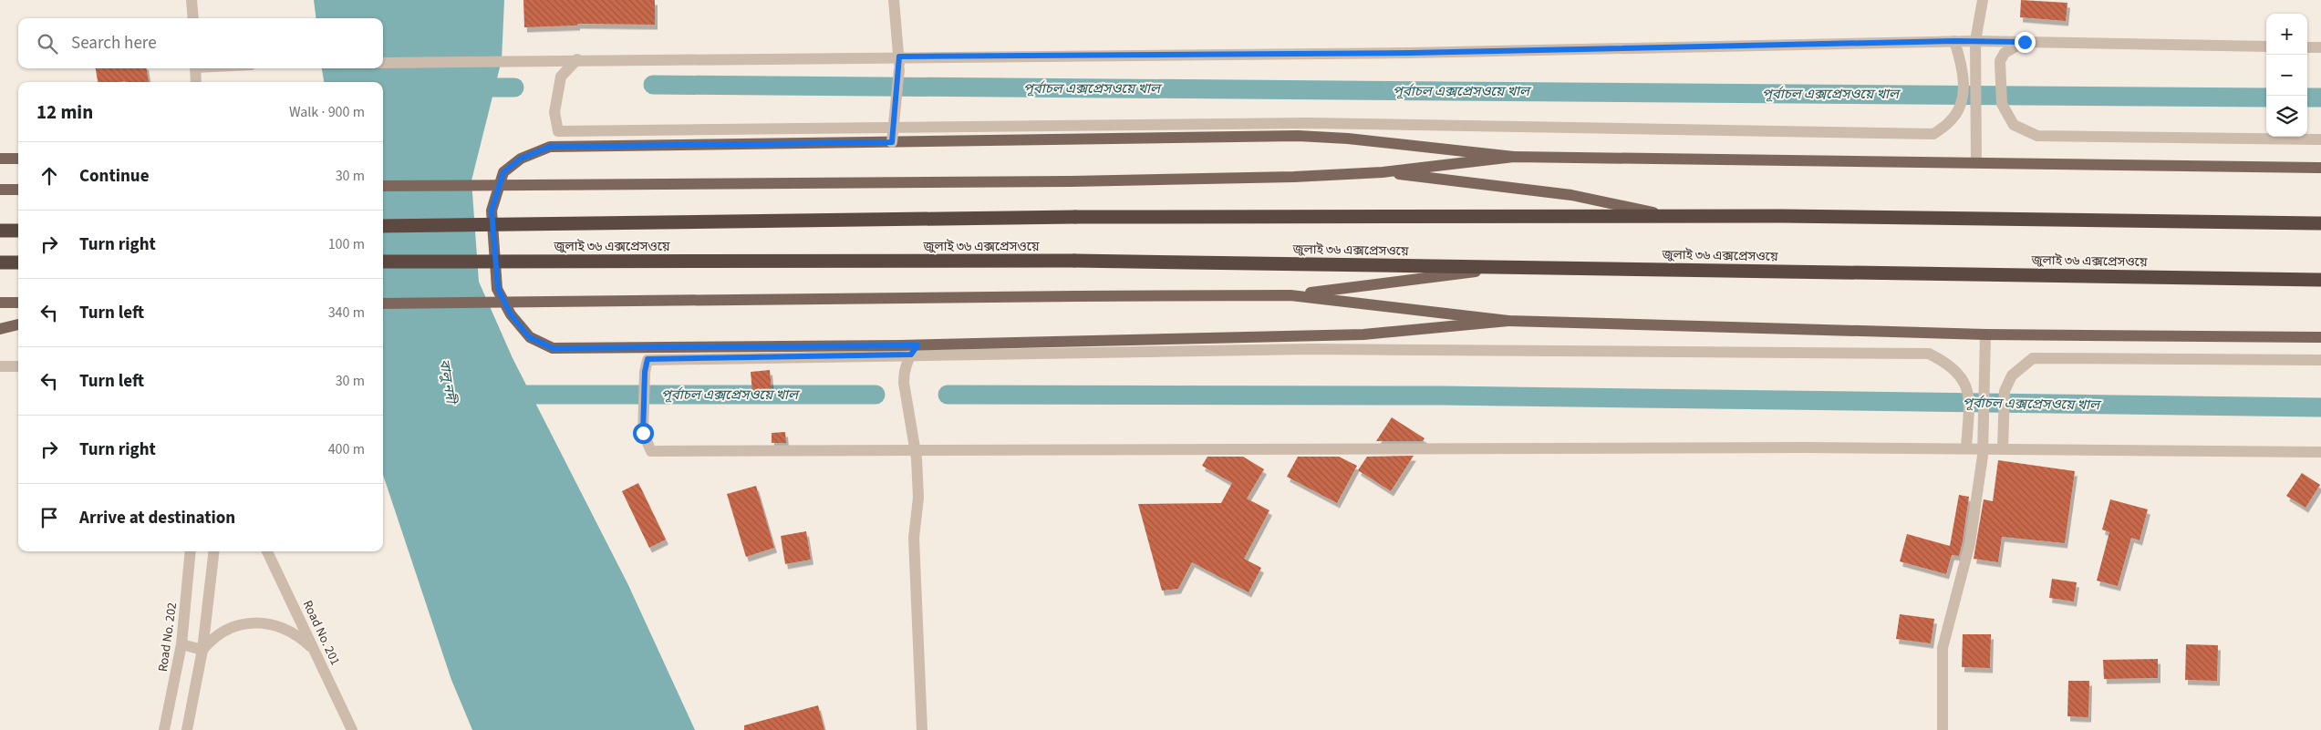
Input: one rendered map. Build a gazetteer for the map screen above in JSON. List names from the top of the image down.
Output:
{
  "streets": {
    "highway": ["জুলাই ৩৬ এক্সপ্রেসওয়ে"],
    "street": ["Road No. 201", "Road No. 202"]
  },
  "water": ["পূর্বাচল এক্সপ্রেসওয়ে খাল", "বালু নদী"],
  "page": {
    "map_buttons": ["+", "−"],
    "search": "Search here",
    "heading": ["12 min", "Walk · 900 m"],
    "list": [
      ["Continue", "30 m"],
      ["Turn right", "100 m"],
      ["Turn left", "340 m"],
      ["Turn left", "30 m"],
      ["Turn right", "400 m"],
      "Arrive at destination"
    ]
  }
}
